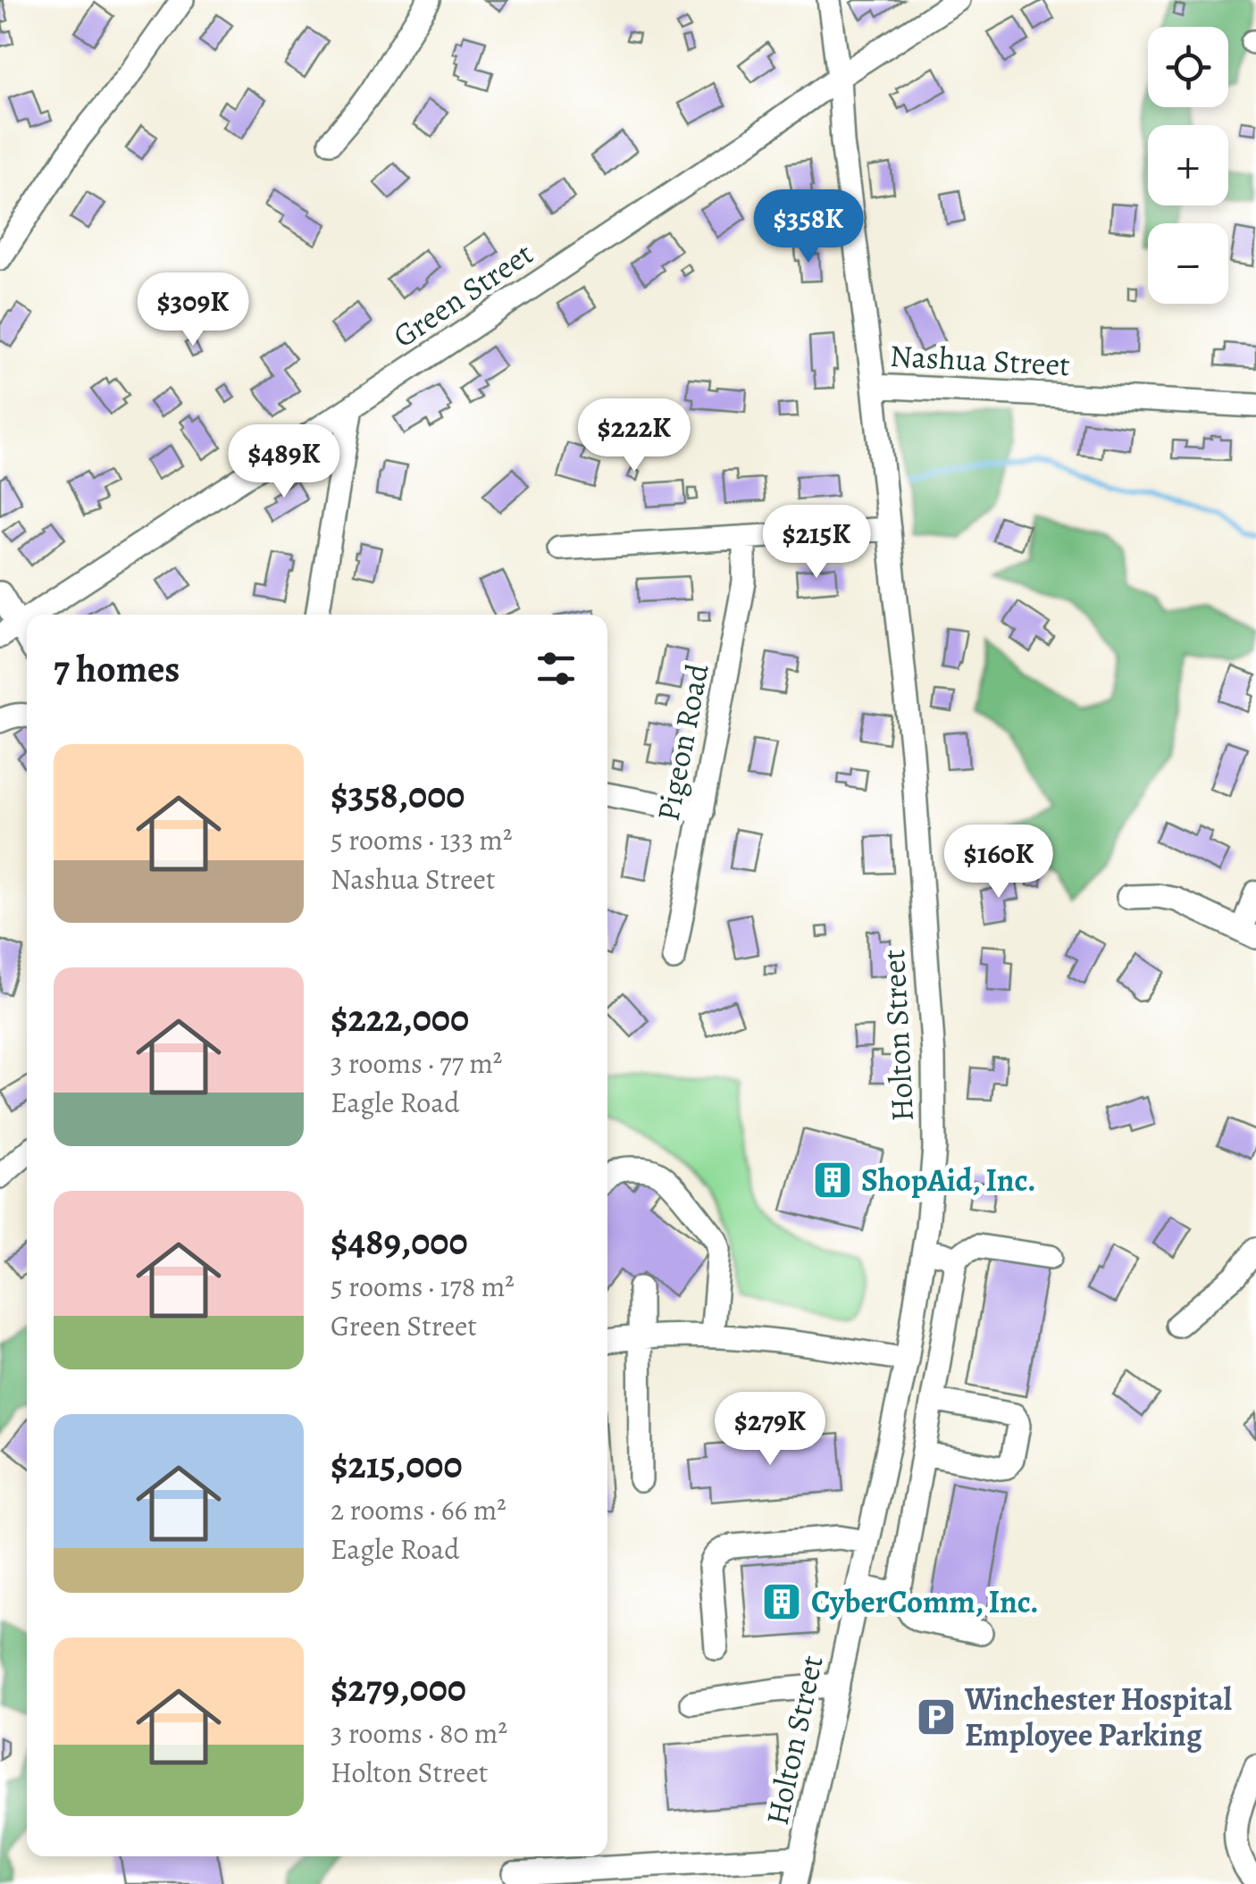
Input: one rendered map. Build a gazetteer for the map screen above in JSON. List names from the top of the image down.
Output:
{
  "streets": {
    "street": [
      "Green Street",
      "Nashua Street",
      "Pigeon Road",
      "Holton Street"
    ]
  },
  "crossings": [
    ["Green Street", "Nashua Street"],
    ["Nashua Street", "Holton Street"]
  ],
  "places": {
    "building": ["ShopAid, Inc.", "CyberComm, Inc."],
    "parking": ["Winchester Hospital Employee Parking"]
  },
  "page": {
    "map_buttons": ["+", "−"],
    "price": [
      "$358K",
      "$309K",
      "$222K",
      "$489K",
      "$215K",
      "$160K",
      "$279K"
    ],
    "heading": "7 homes",
    "list": [
      {
        "name": "$358,000",
        "note": "5 rooms · 133 m² · Nashua Street"
      },
      {
        "name": "$222,000",
        "note": "3 rooms · 77 m² · Eagle Road"
      },
      {
        "name": "$489,000",
        "note": "5 rooms · 178 m² · Green Street"
      },
      {
        "name": "$215,000",
        "note": "2 rooms · 66 m² · Eagle Road"
      },
      {
        "name": "$279,000",
        "note": "3 rooms · 80 m² · Holton Street"
      }
    ]
  }
}
